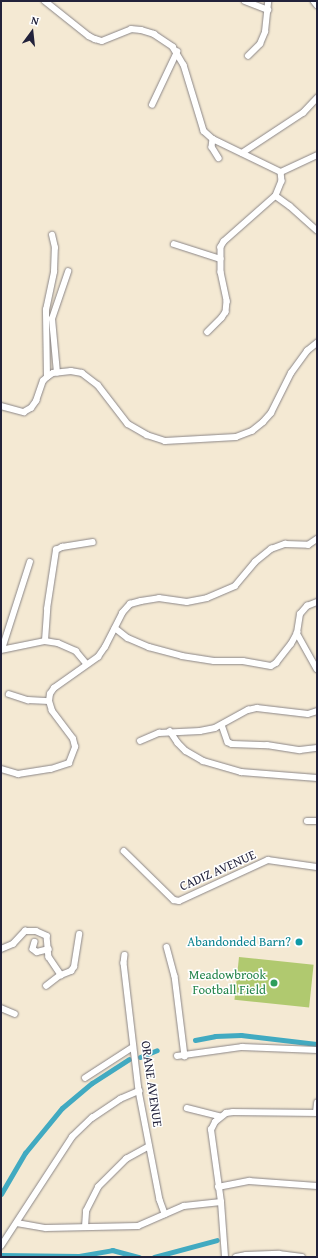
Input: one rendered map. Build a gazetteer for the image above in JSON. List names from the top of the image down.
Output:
{
  "streets": {
    "street": ["CADIZ AVENUE", "ORANE AVENUE"]
  },
  "places": ["Abandonded Barn?", "Meadowbrook Football Field"],
  "north": "top"
}
